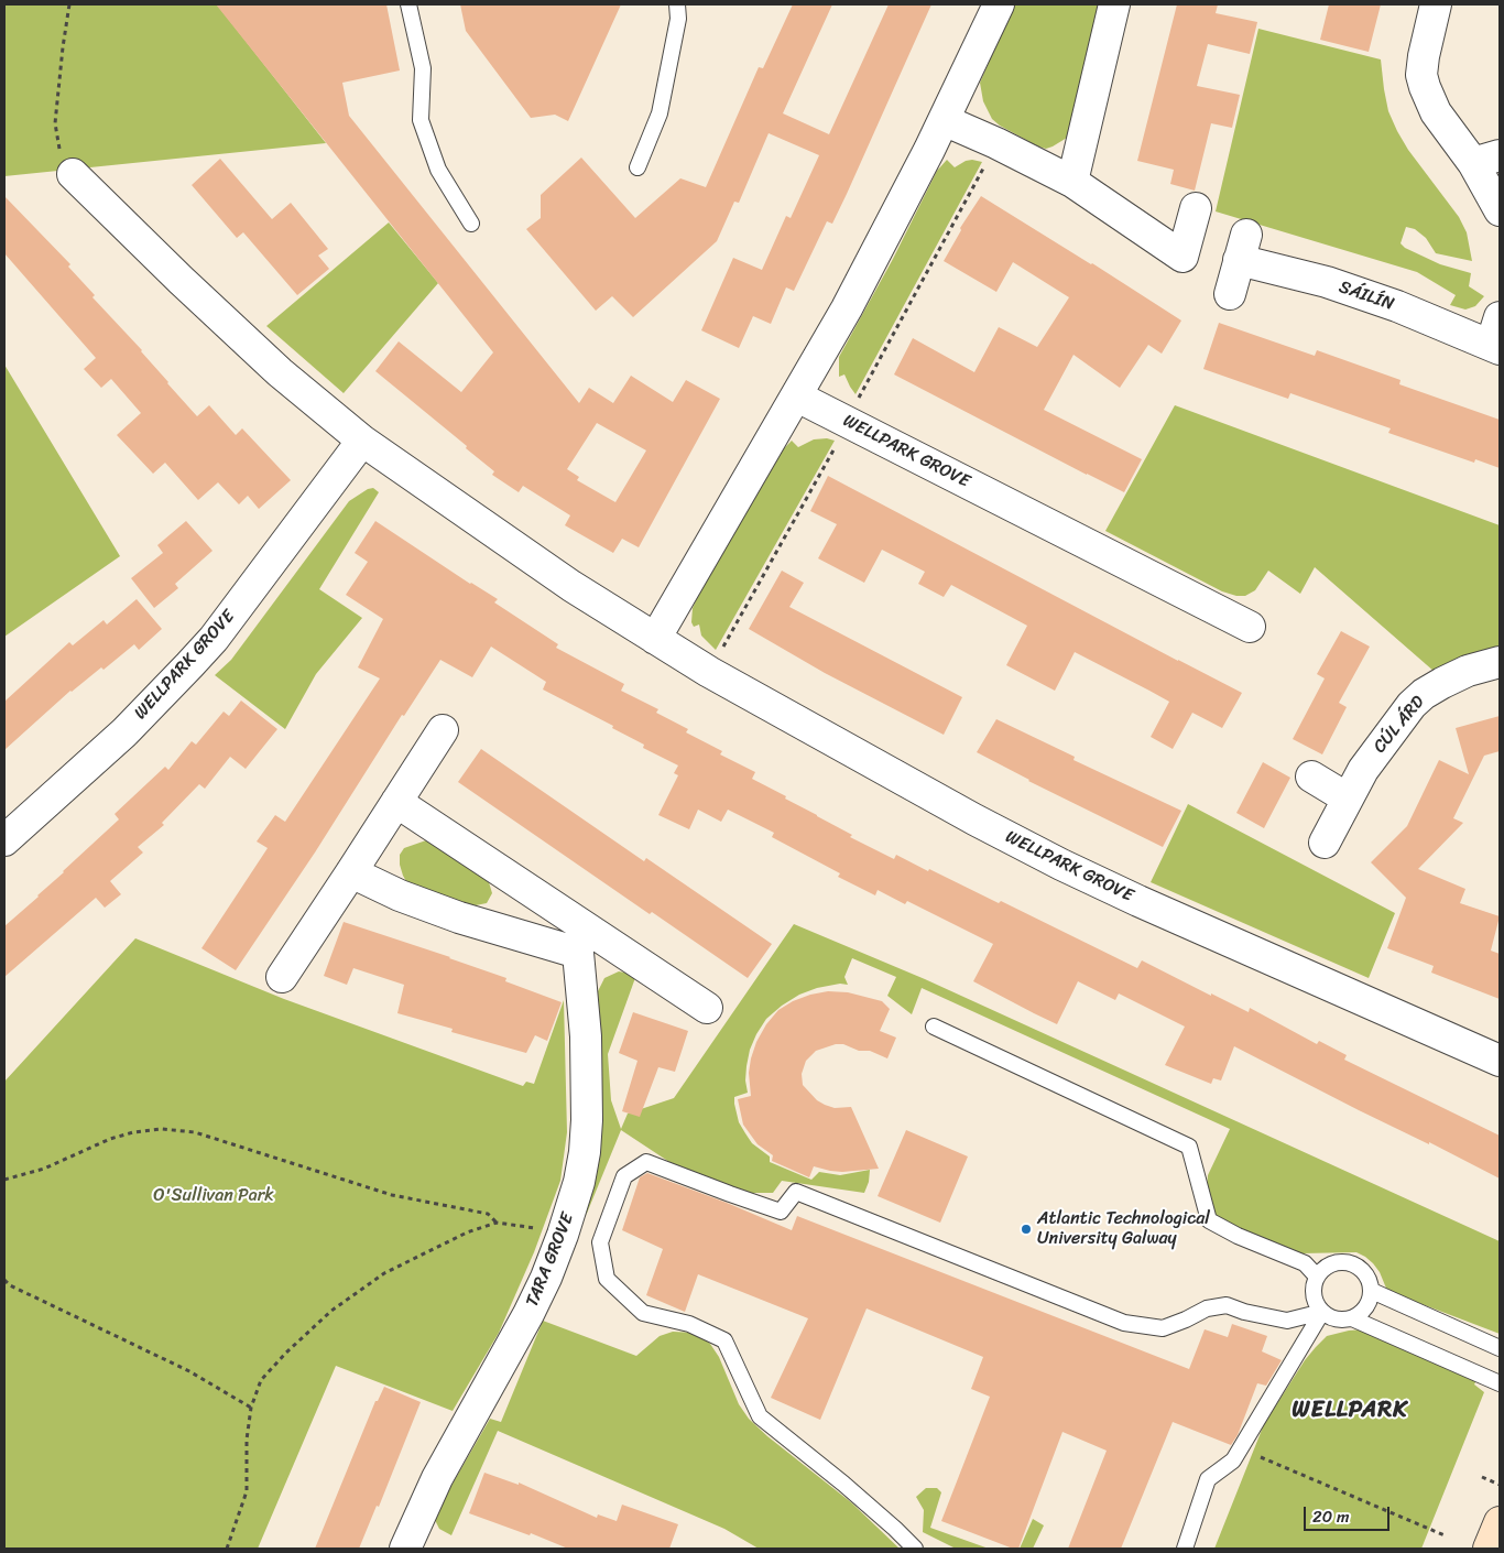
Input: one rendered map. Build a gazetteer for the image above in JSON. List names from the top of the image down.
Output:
{
  "streets": {
    "street": [
      "SÁILÍN",
      "WELLPARK GROVE",
      "CÚL ÁRD",
      "TARA GROVE"
    ]
  },
  "districts": ["WELLPARK"],
  "parks": ["O'Sullivan Park"],
  "places": ["Atlantic Technological University Galway"],
  "scale_bar": "20 m"
}
